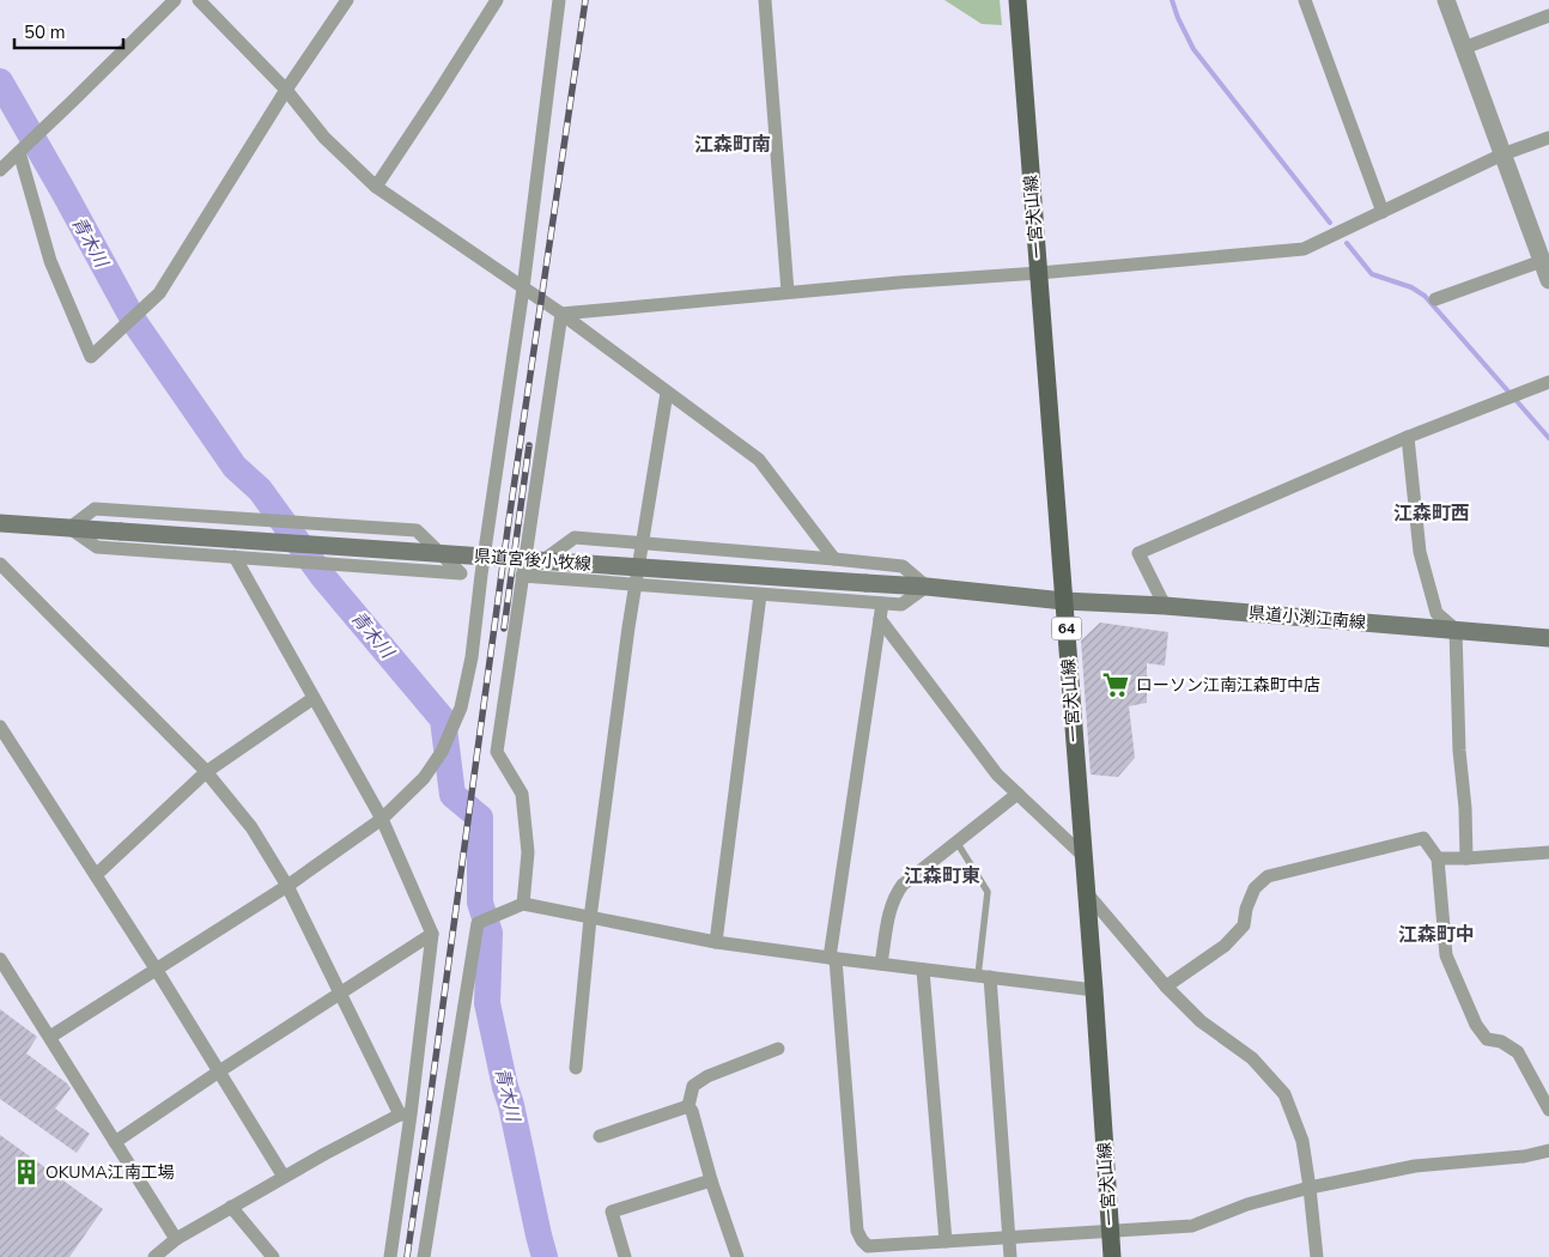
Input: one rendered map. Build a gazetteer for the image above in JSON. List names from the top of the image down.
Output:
{
  "streets": {
    "main road": [
      "一宮犬山線",
      "県道宮後小牧線",
      "県道小渕江南線",
      "64"
    ]
  },
  "crossings": [
    ["一宮犬山線", "県道宮後小牧線"],
    ["一宮犬山線", "県道小渕江南線"],
    ["県道宮後小牧線", "県道小渕江南線"]
  ],
  "districts": [
    "江森町南",
    "江森町西",
    "江森町東",
    "江森町中"
  ],
  "water": ["青木川"],
  "places": {
    "supermarket": ["ローソン江南江森町中店"],
    "building": ["OKUMA江南工場"]
  },
  "scale_bar": "50 m"
}
